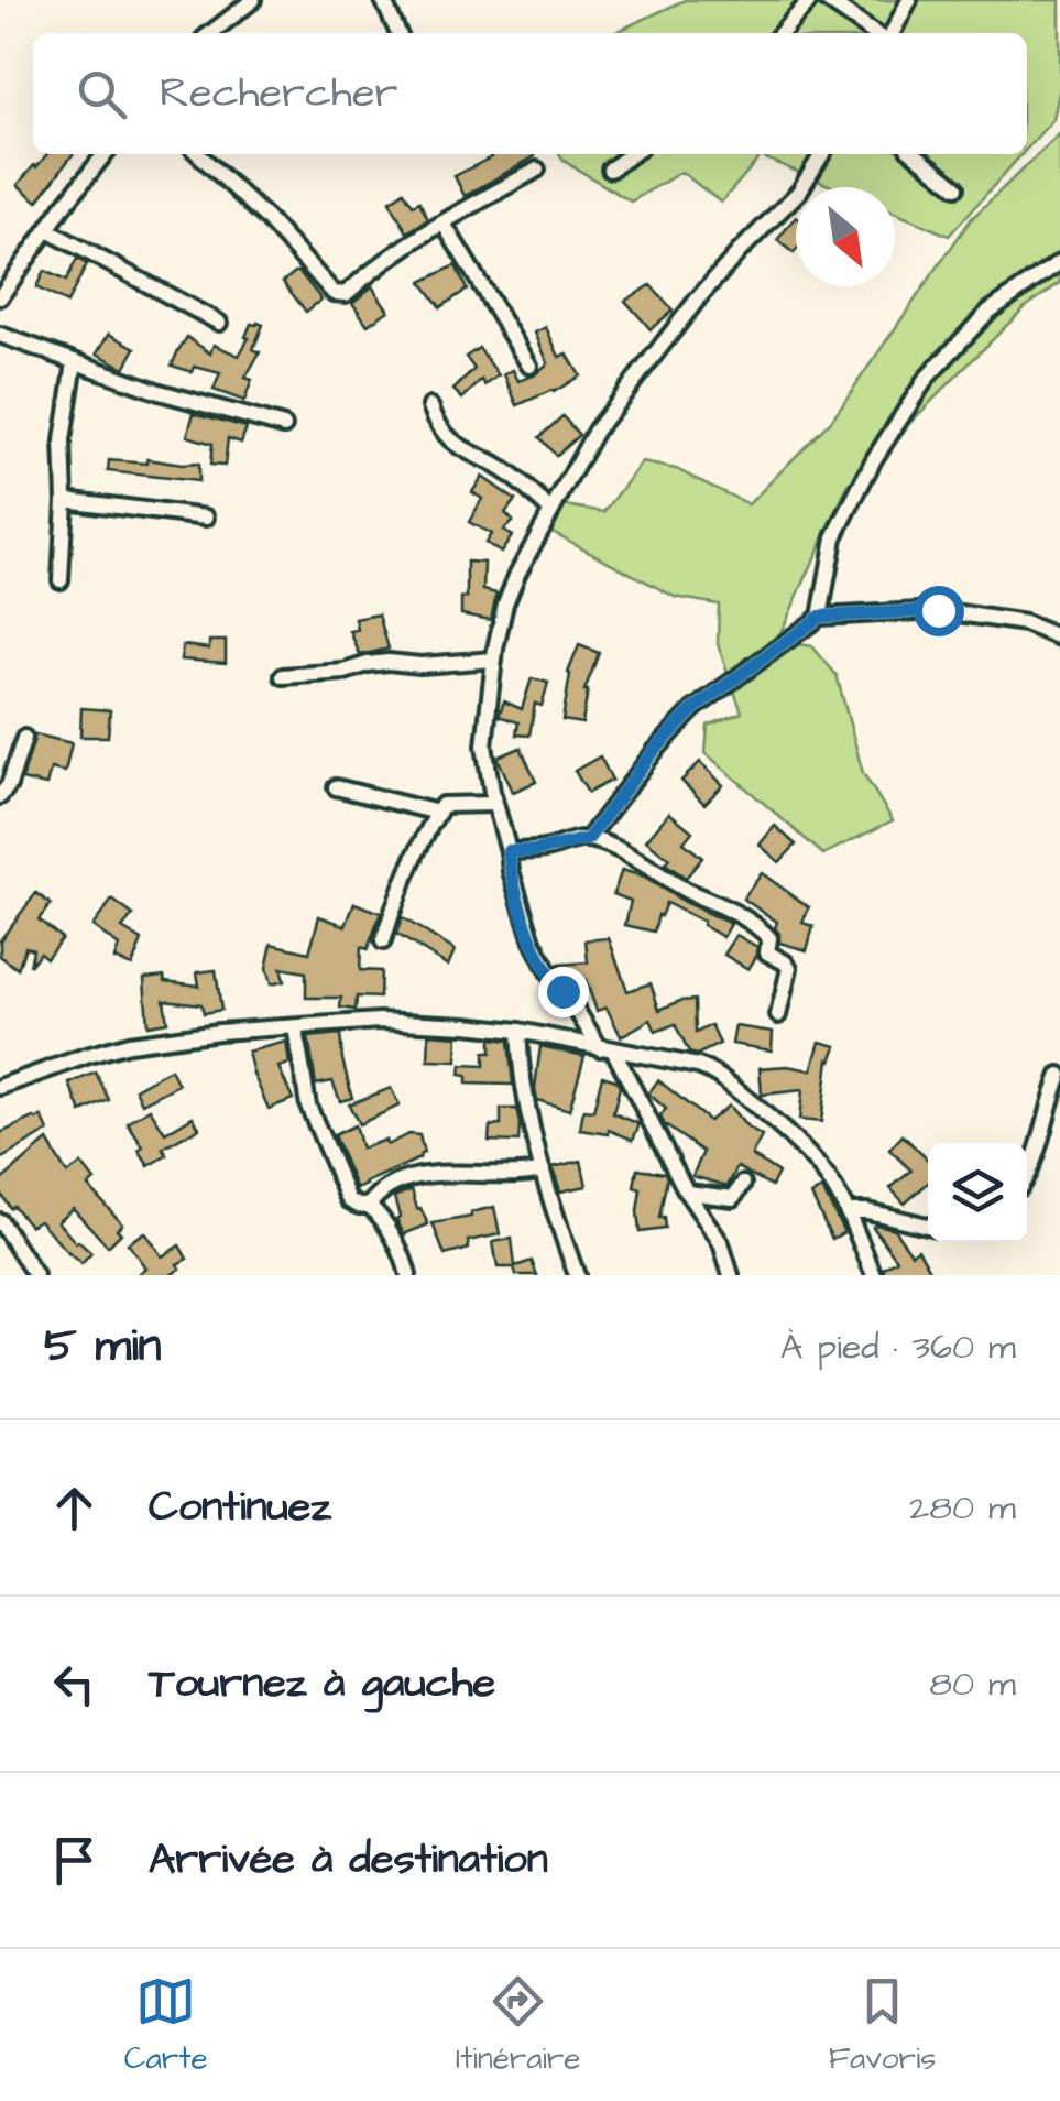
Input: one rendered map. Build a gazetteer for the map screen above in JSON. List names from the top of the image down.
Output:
{
  "north": "bottom right",
  "page": {
    "search": "Rechercher",
    "heading": ["5 min", "À pied · 360 m"],
    "list": [
      ["Continuez", "280 m"],
      ["Tournez à gauche", "80 m"],
      "Arrivée à destination"
    ],
    "nav": ["Carte", "Itinéraire", "Favoris"]
  }
}
